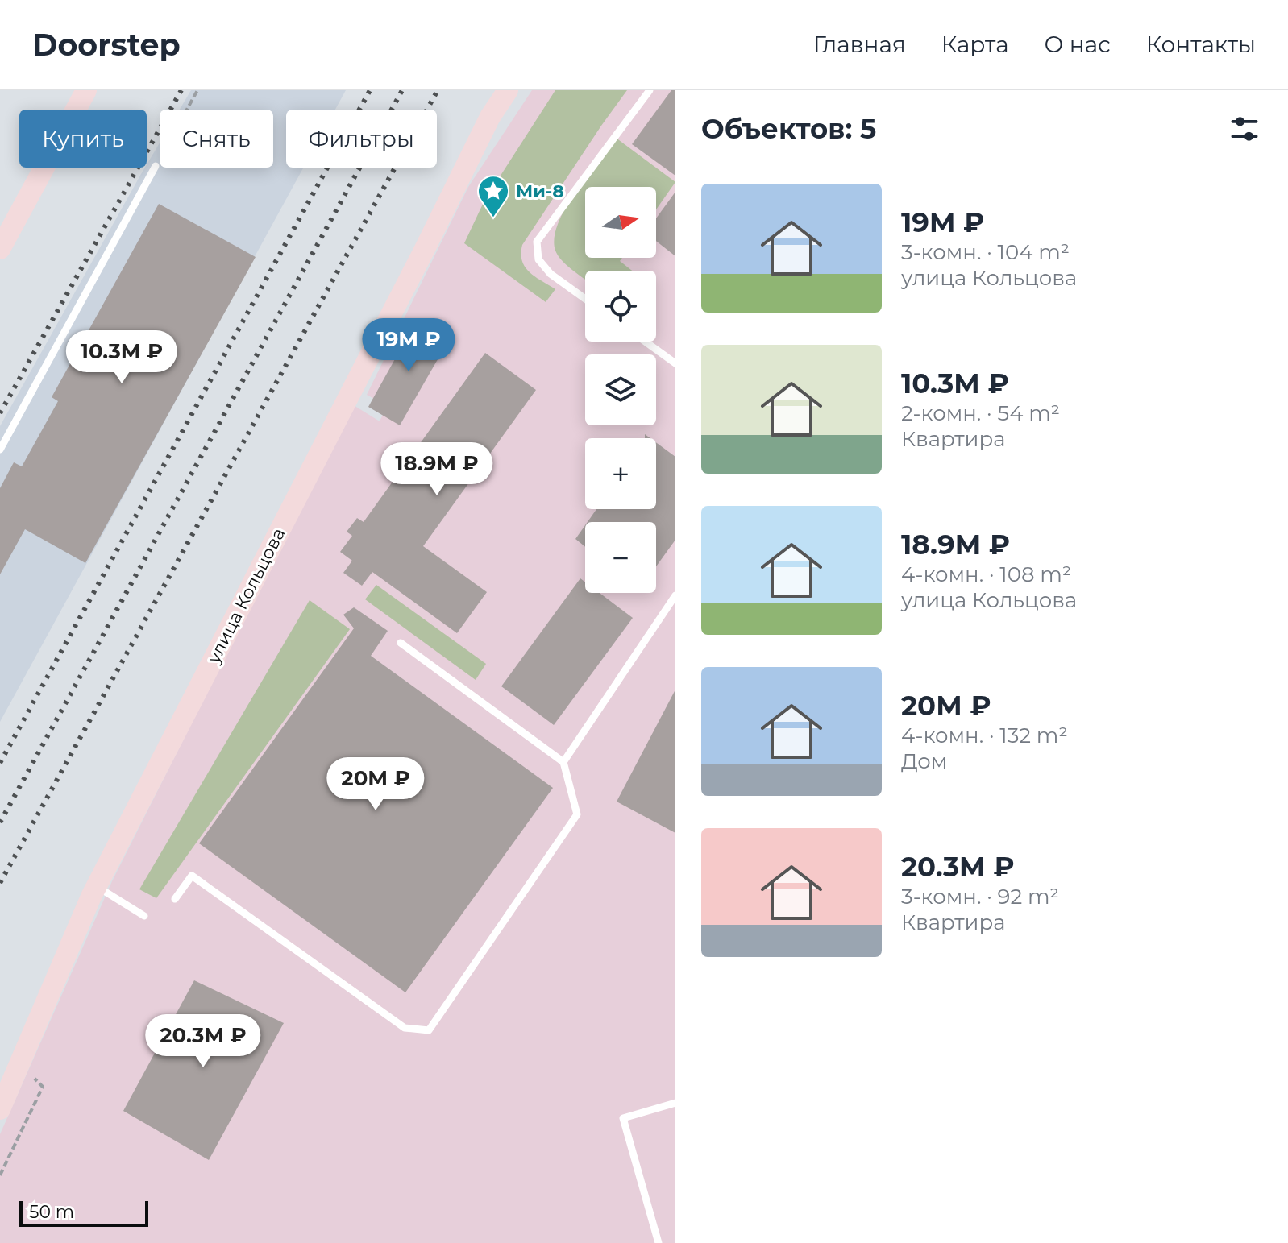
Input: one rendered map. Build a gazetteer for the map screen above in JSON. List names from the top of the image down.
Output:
{
  "streets": {
    "street": ["улица Кольцова"]
  },
  "places": {
    "place": ["Ми-8"]
  },
  "scale_bar": "50 m",
  "north": "right",
  "page": {
    "header": "Doorstep",
    "nav": [
      "Главная",
      "Карта",
      "О нас",
      "Контакты"
    ],
    "heading": "Объектов: 5",
    "chip": ["Купить", "Снять", "Фильтры"],
    "list": [
      {
        "name": "19M ₽",
        "note": "3-комн. · 104 m² · улица Кольцова"
      },
      {
        "name": "10.3M ₽",
        "note": "2-комн. · 54 m² · Квартира"
      },
      {
        "name": "18.9M ₽",
        "note": "4-комн. · 108 m² · улица Кольцова"
      },
      {
        "name": "20M ₽",
        "note": "4-комн. · 132 m² · Дом"
      },
      {
        "name": "20.3M ₽",
        "note": "3-комн. · 92 m² · Квартира"
      }
    ],
    "map_buttons": ["+", "−"],
    "price": [
      "19M ₽",
      "10.3M ₽",
      "18.9M ₽",
      "20M ₽",
      "20.3M ₽"
    ],
    "scale": "50 m"
  }
}
